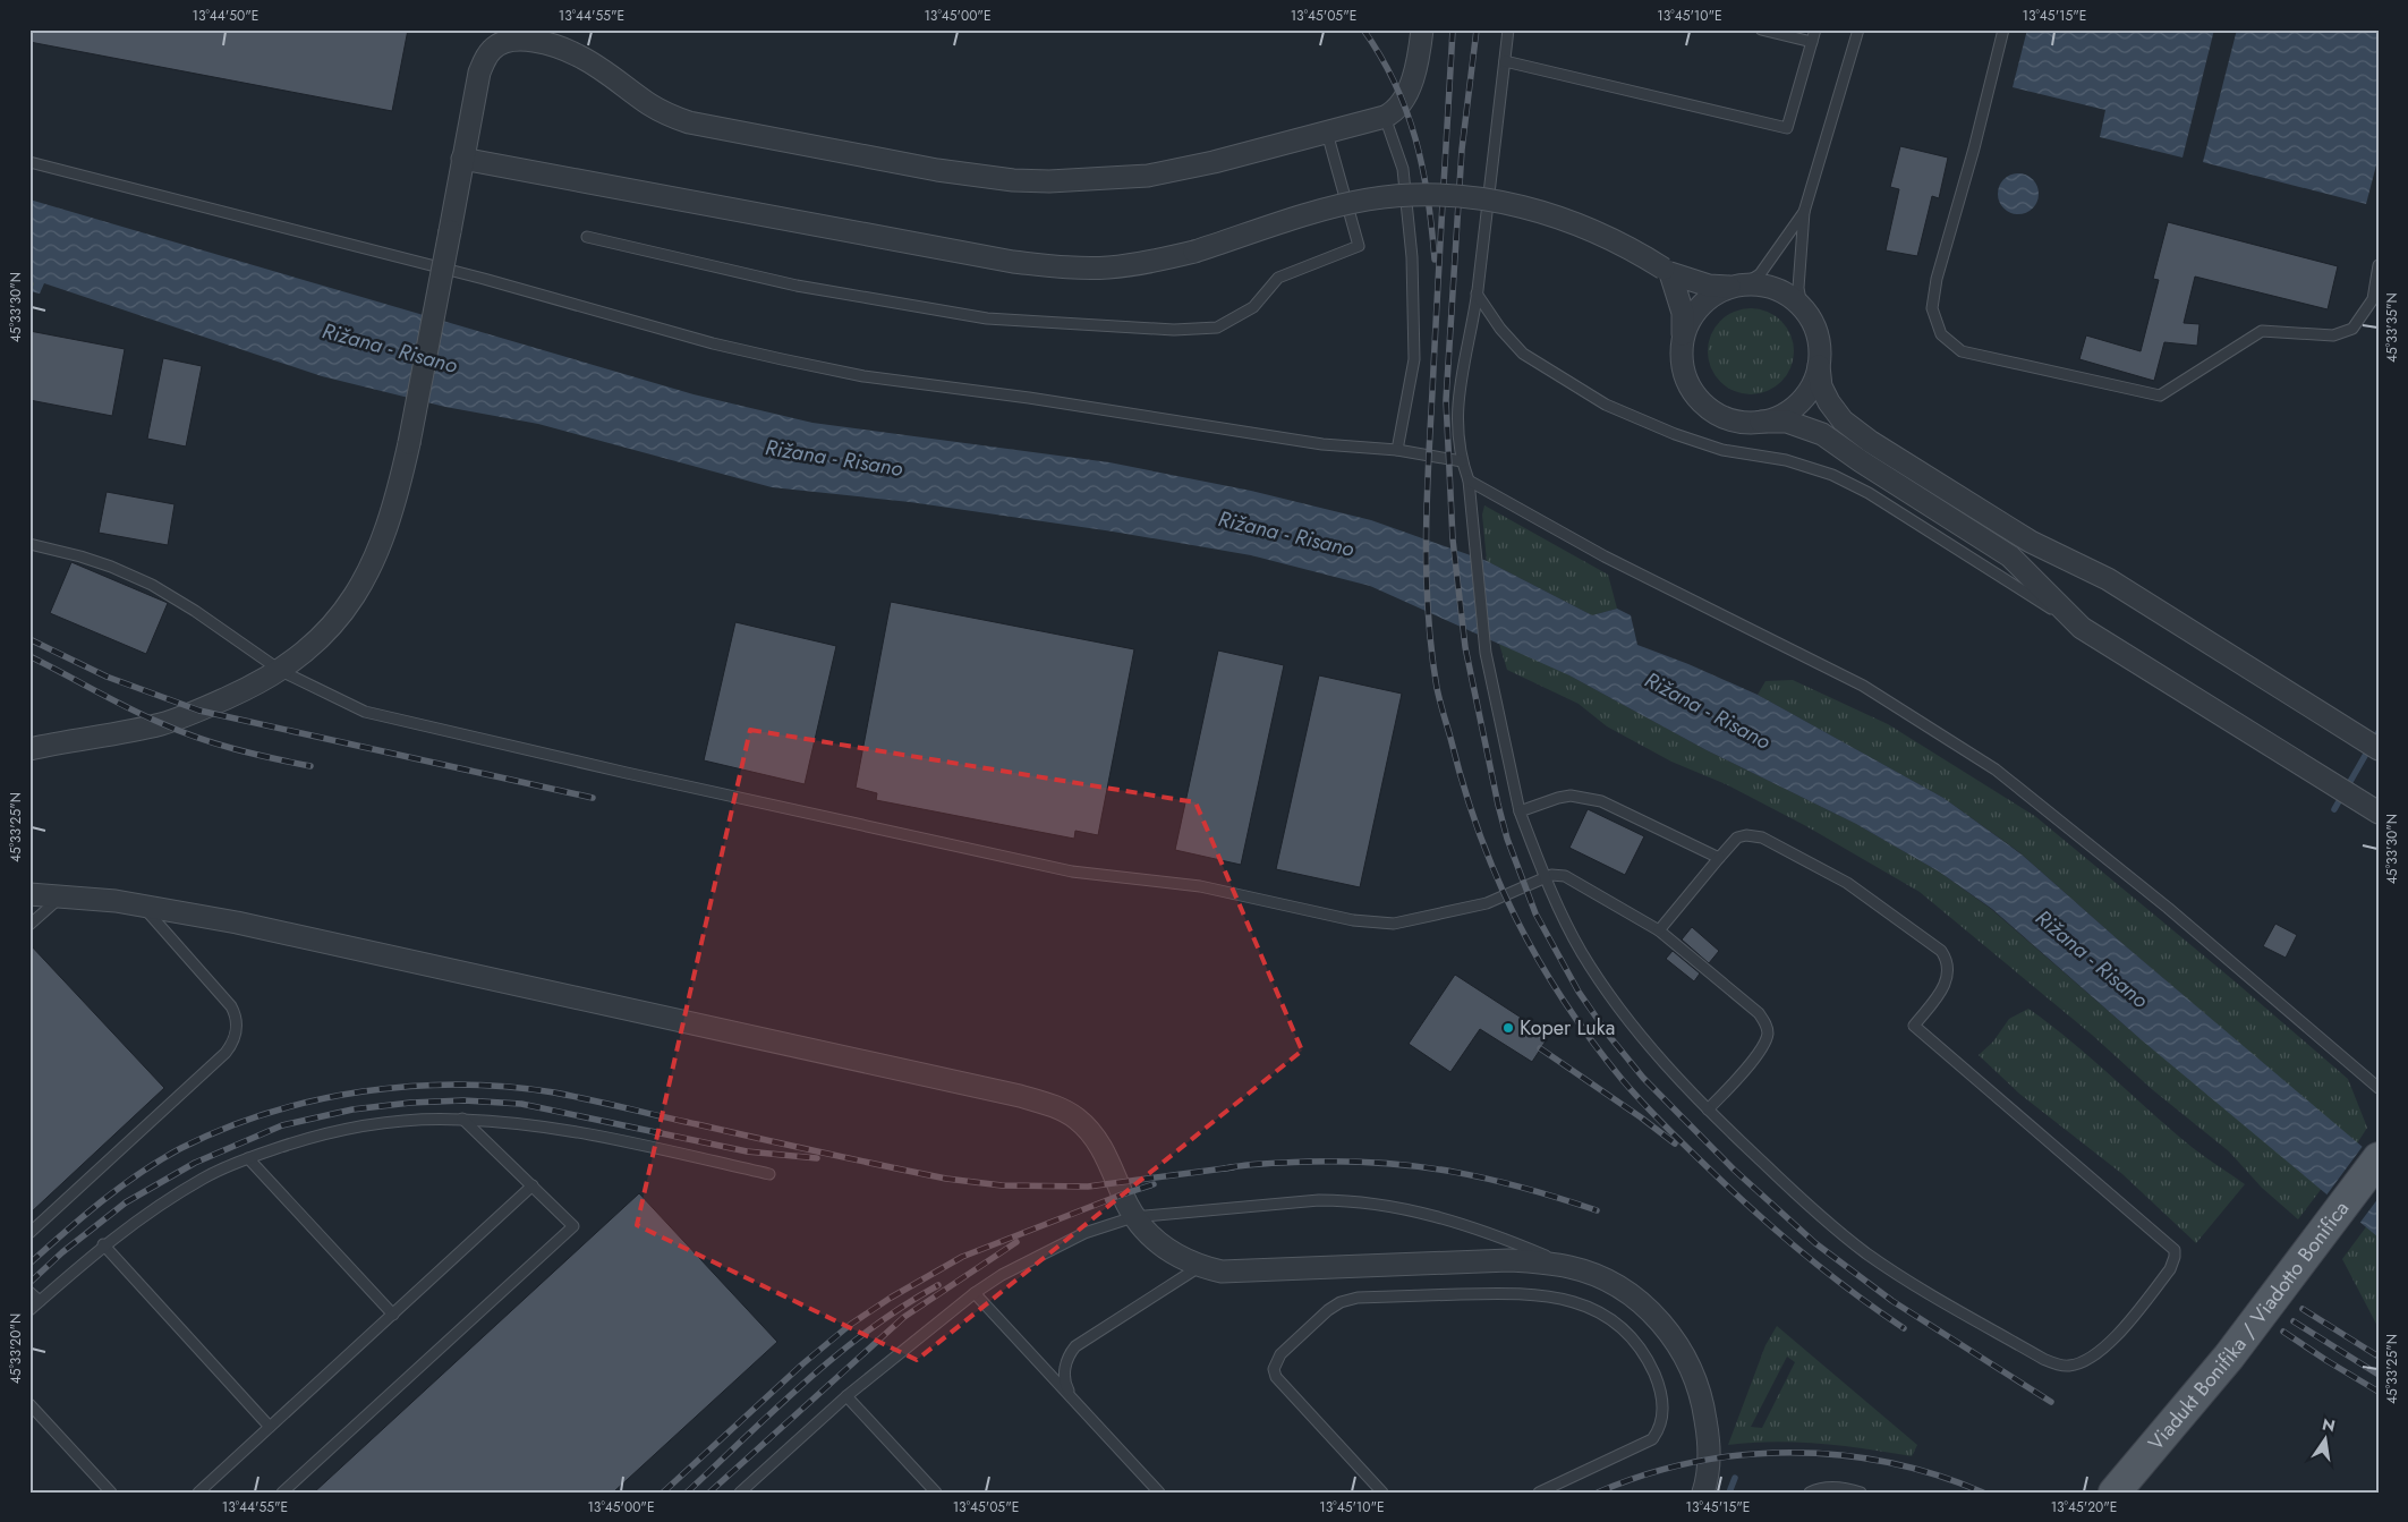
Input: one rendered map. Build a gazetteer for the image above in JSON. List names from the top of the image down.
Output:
{
  "streets": {
    "main road": ["Viadukt Bonifika / Viadotto Bonifica"]
  },
  "water": ["Rižana - Risano"],
  "places": ["Koper Luka"],
  "north": "top",
  "coordinates": [
    "13°44'50\"E",
    "13°44'55\"E",
    "13°45'00\"E",
    "13°45'05\"E",
    "13°45'10\"E",
    "13°45'15\"E",
    "45°33'30\"N",
    "45°33'35\"N",
    "45°33'25\"N",
    "45°33'20\"N",
    "13°45'20\"E"
  ]
}
